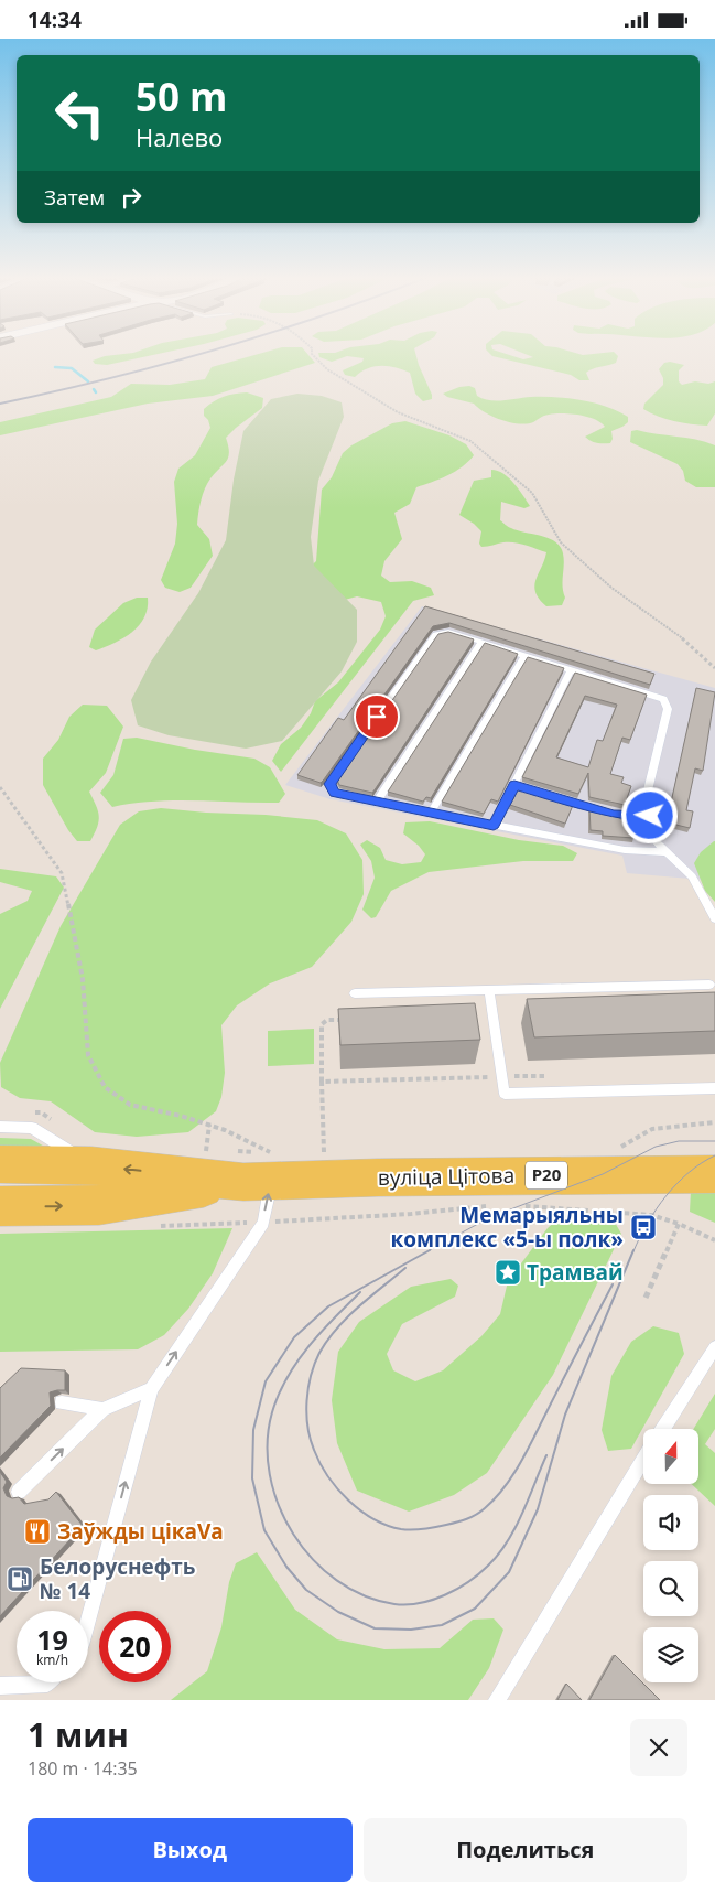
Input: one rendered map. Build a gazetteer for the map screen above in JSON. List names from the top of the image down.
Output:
{
  "streets": {
    "main road": ["Р20", "вуліца Цітова"]
  },
  "places": {
    "bus stop": ["Мемарыяльны комплекс «5-ы полк»"],
    "place": ["Трамвай"],
    "restaurant": ["Заўжды цікаVа"],
    "fuel station": ["Белоруснефть № 14"]
  },
  "north": "top",
  "page": {
    "status": "14:34",
    "turn": ["50 m", "Налево"],
    "then": "Затем",
    "speed": "19 km/h",
    "limit": "20",
    "heading": ["1 мин", "180 m · 14:35"],
    "buttons": ["Выход", "Поделиться"]
  }
}
